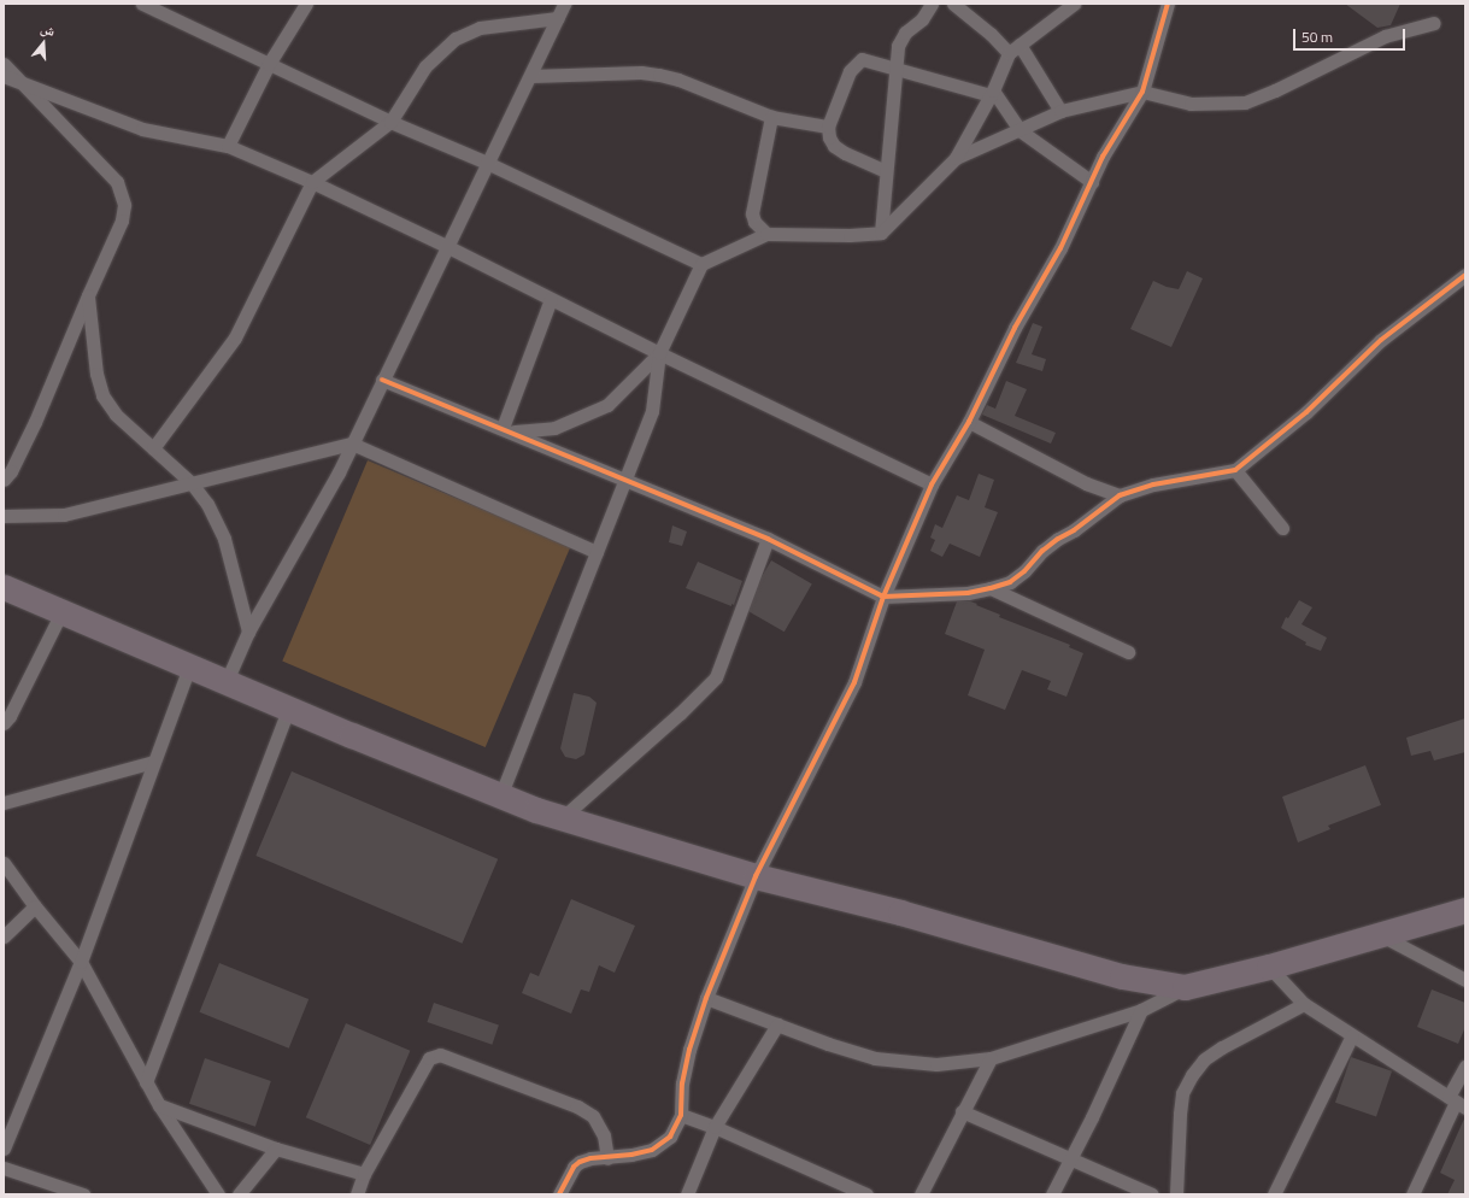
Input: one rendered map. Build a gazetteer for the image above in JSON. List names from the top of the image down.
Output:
{
  "scale_bar": "50 m",
  "north": "top"
}
